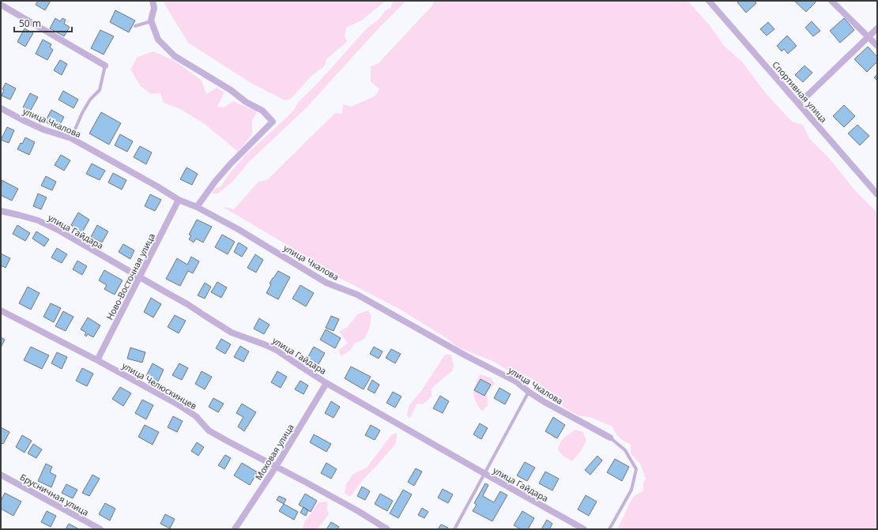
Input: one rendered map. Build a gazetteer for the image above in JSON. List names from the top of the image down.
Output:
{
  "streets": {
    "street": [
      "Спортивная улица",
      "улица Чкалова",
      "улица Гайдара",
      "Ново-Восточная улица",
      "улица Челюскинцев",
      "Моховая улица",
      "Брусничная улица"
    ]
  },
  "crossings": [
    ["улица Чкалова", "Ново-Восточная улица"],
    ["улица Гайдара", "Ново-Восточная улица"],
    ["улица Гайдара", "Моховая улица"],
    ["Ново-Восточная улица", "улица Челюскинцев"],
    ["улица Челюскинцев", "Моховая улица"]
  ],
  "scale_bar": "50 m"
}
